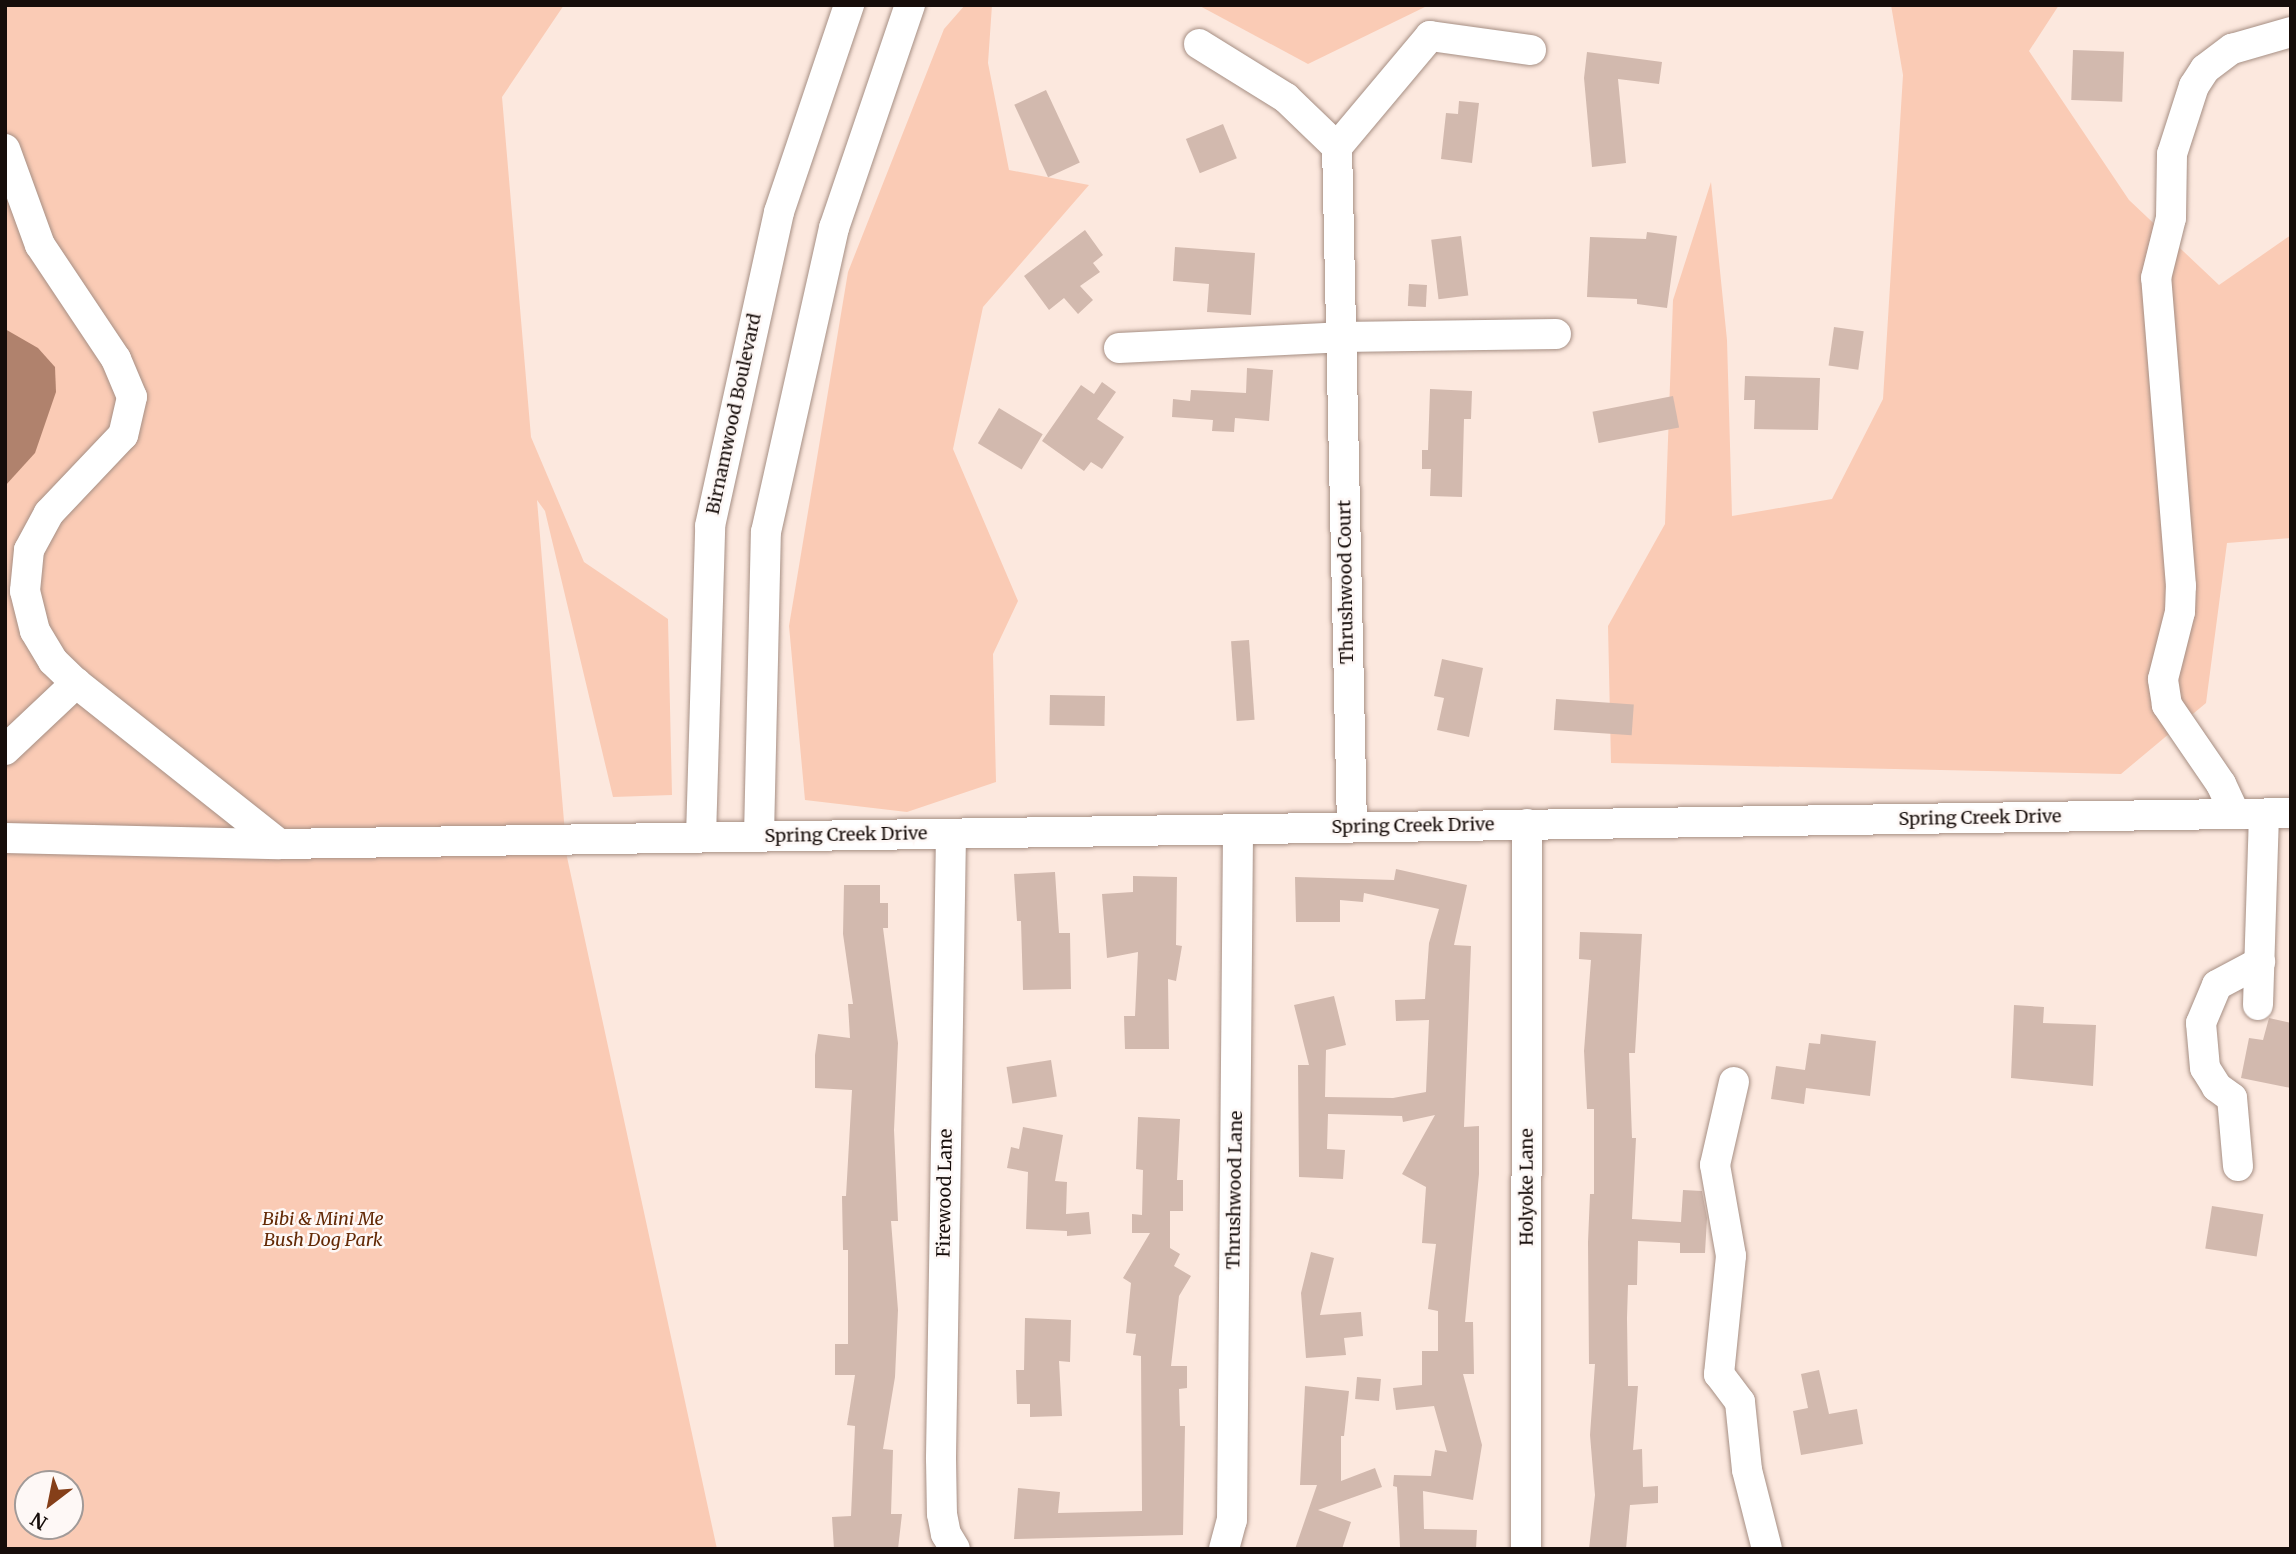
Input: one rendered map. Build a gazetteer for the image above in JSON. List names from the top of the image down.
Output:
{
  "streets": {
    "street": [
      "Birnamwood Boulevard",
      "Thrushwood Court",
      "Spring Creek Drive",
      "Holyoke Lane",
      "Thrushwood Lane",
      "Firewood Lane"
    ]
  },
  "crossings": [
    ["Birnamwood Boulevard", "Spring Creek Drive"],
    ["Thrushwood Court", "Spring Creek Drive"],
    ["Spring Creek Drive", "Holyoke Lane"],
    ["Spring Creek Drive", "Thrushwood Lane"],
    ["Spring Creek Drive", "Firewood Lane"]
  ],
  "parks": ["Bibi & Mini Me Bush Dog Park"],
  "north": "bottom left"
}
